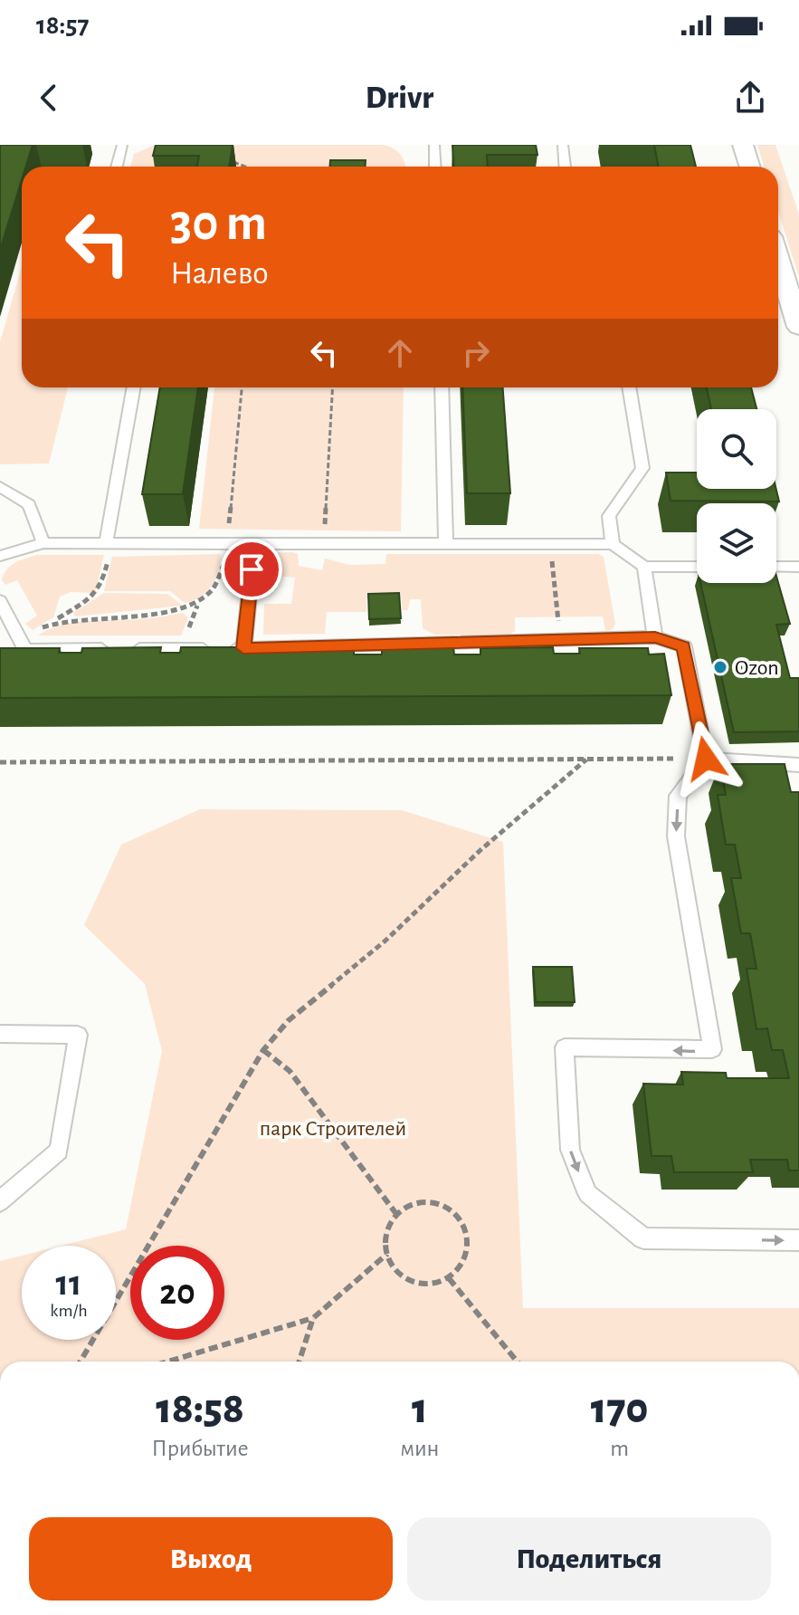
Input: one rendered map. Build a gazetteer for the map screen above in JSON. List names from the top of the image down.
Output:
{
  "parks": ["парк Строителей"],
  "places": ["Ozon"],
  "page": {
    "status": "18:57",
    "header": "Drivr",
    "turn": ["30 m", "Налево"],
    "speed": "11 km/h",
    "limit": "20",
    "eta": [
      "18:58",
      "Прибытие",
      "1",
      "мин",
      "170",
      "m"
    ],
    "buttons": ["Выход", "Поделиться"]
  }
}
